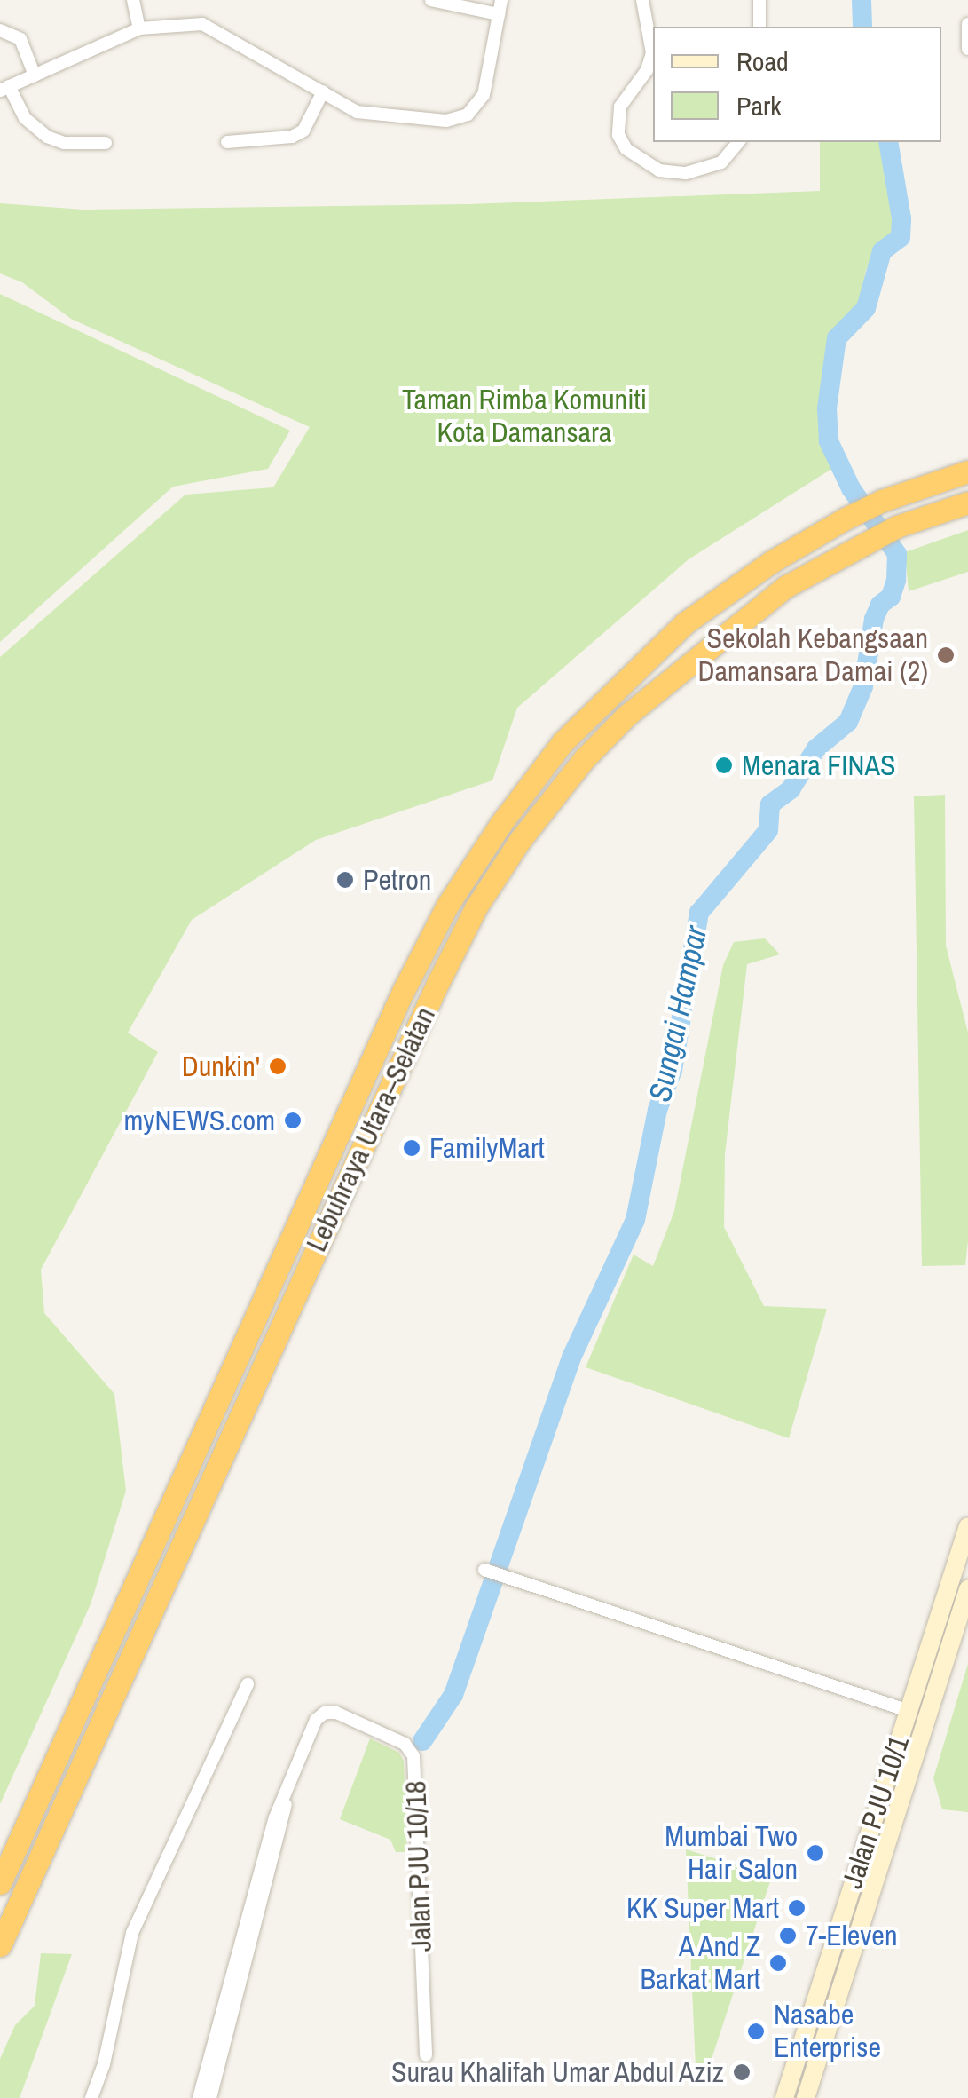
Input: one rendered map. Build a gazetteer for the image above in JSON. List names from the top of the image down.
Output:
{
  "streets": {
    "highway": ["Lebuhraya Utara–Selatan"],
    "street": ["Jalan PJU 10/1", "Jalan PJU 10/18"]
  },
  "water": ["Sungai Hampar"],
  "parks": ["Taman Rimba Komuniti Kota Damansara"],
  "places": [
    "Sekolah Kebangsaan Damansara Damai (2)",
    "Menara FINAS",
    "Petron",
    "Dunkin'",
    "myNEWS.com",
    "FamilyMart",
    "Mumbai Two Hair Salon",
    "KK Super Mart",
    "7-Eleven",
    "A And Z Barkat Mart",
    "Nasabe Enterprise",
    "Surau Khalifah Umar Abdul Aziz"
  ],
  "legend": ["Road", "Park"]
}
